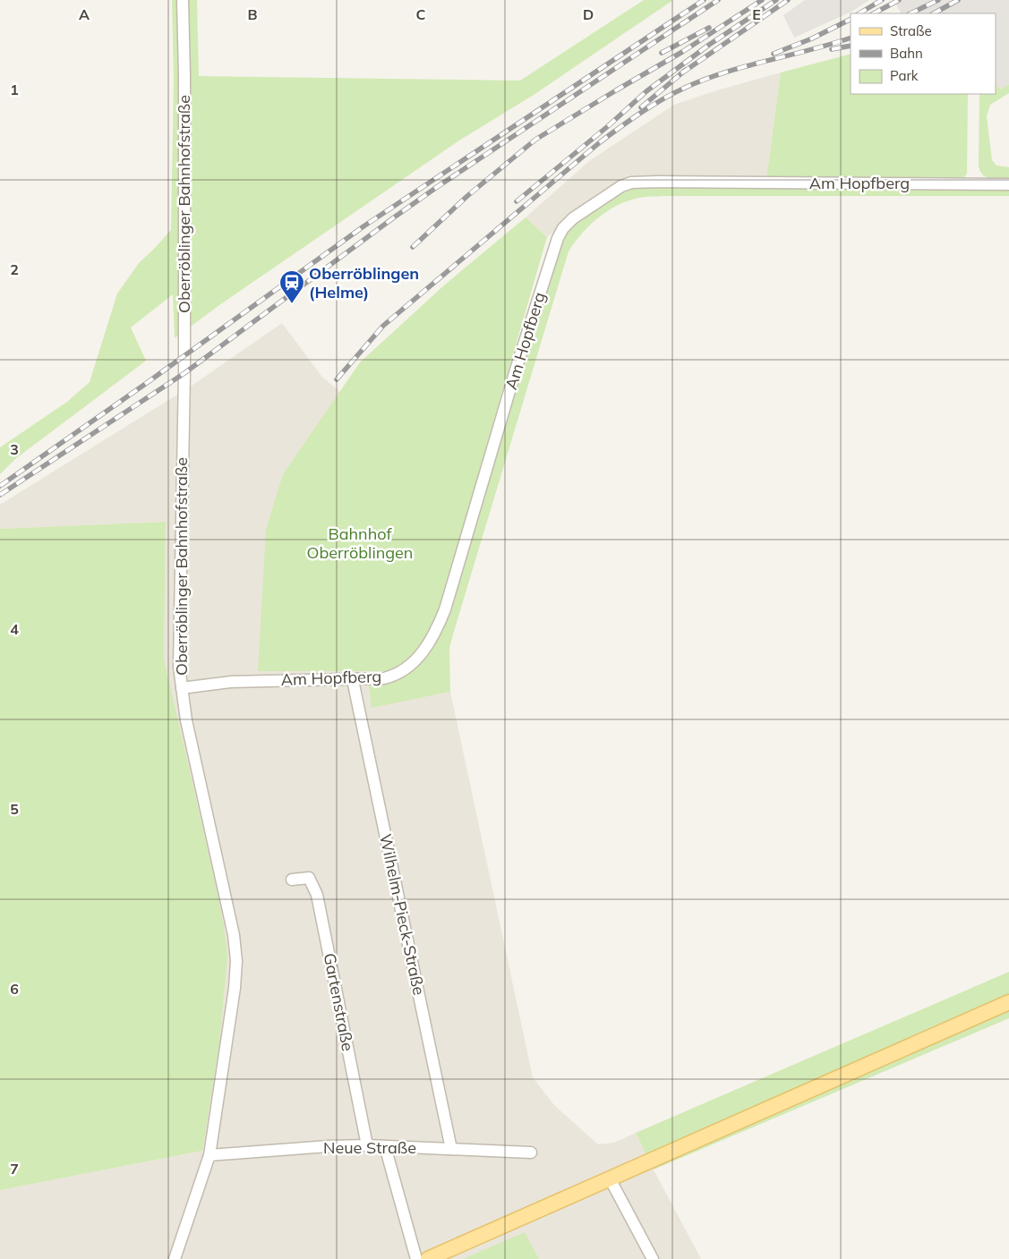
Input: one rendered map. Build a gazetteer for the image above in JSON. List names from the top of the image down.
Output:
{
  "streets": {
    "street": [
      "Am Hopfberg",
      "Oberröblinger Bahnhofstraße",
      "Wilhelm-Pieck-Straße",
      "Gartenstraße",
      "Neue Straße"
    ]
  },
  "crossings": [
    ["Am Hopfberg", "Oberröblinger Bahnhofstraße"],
    ["Am Hopfberg", "Wilhelm-Pieck-Straße"],
    ["Oberröblinger Bahnhofstraße", "Neue Straße"],
    ["Wilhelm-Pieck-Straße", "Neue Straße"],
    ["Gartenstraße", "Neue Straße"]
  ],
  "parks": ["Bahnhof Oberröblingen"],
  "places": {
    "station": ["Oberröblingen (Helme)"]
  },
  "legend": ["Straße", "Bahn", "Park"],
  "grid": {
    "columns": [
      "A",
      "B",
      "C",
      "D",
      "E"
    ],
    "rows": [
      "1",
      "2",
      "3",
      "4",
      "5",
      "6",
      "7"
    ]
  }
}
